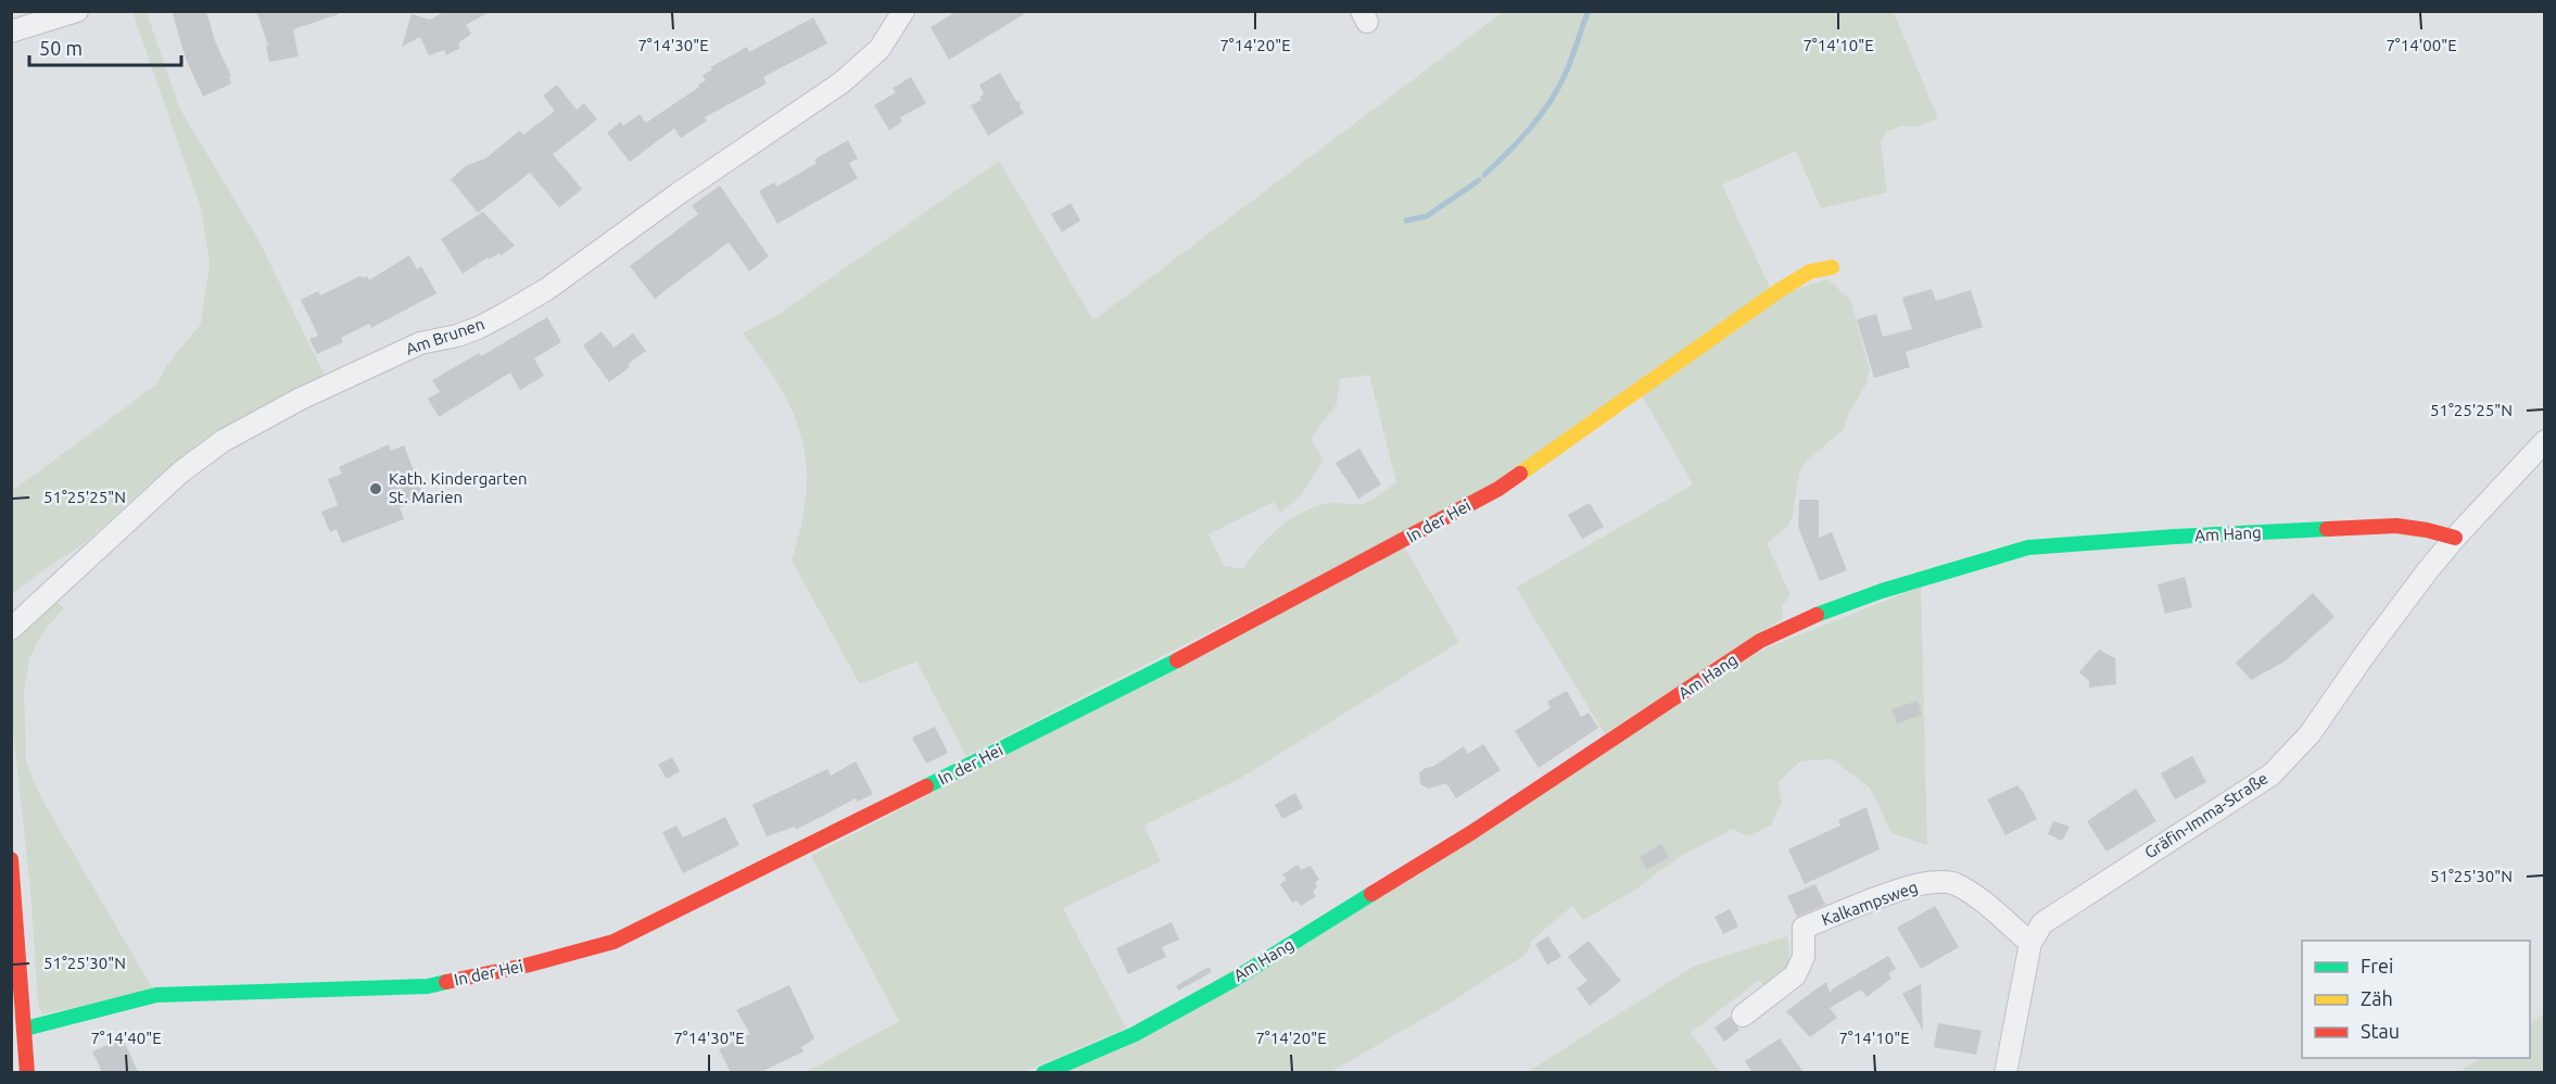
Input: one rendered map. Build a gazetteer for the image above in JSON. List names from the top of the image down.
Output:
{
  "streets": {
    "street": [
      "Am Brunen",
      "In der Hei",
      "Am Hang",
      "Gräfin-Imma-Straße",
      "Kalkampsweg"
    ]
  },
  "crossings": [
    ["Am Hang", "Gräfin-Imma-Straße"],
    ["Gräfin-Imma-Straße", "Kalkampsweg"]
  ],
  "places": ["Kath. Kindergarten St. Marien"],
  "legend": ["Frei", "Zäh", "Stau"],
  "scale_bar": "50 m",
  "coordinates": [
    "7°14'30\"E",
    "7°14'20\"E",
    "7°14'10\"E",
    "7°14'00\"E",
    "51°25'25\"N",
    "51°25'30\"N",
    "7°14'40\"E"
  ]
}
